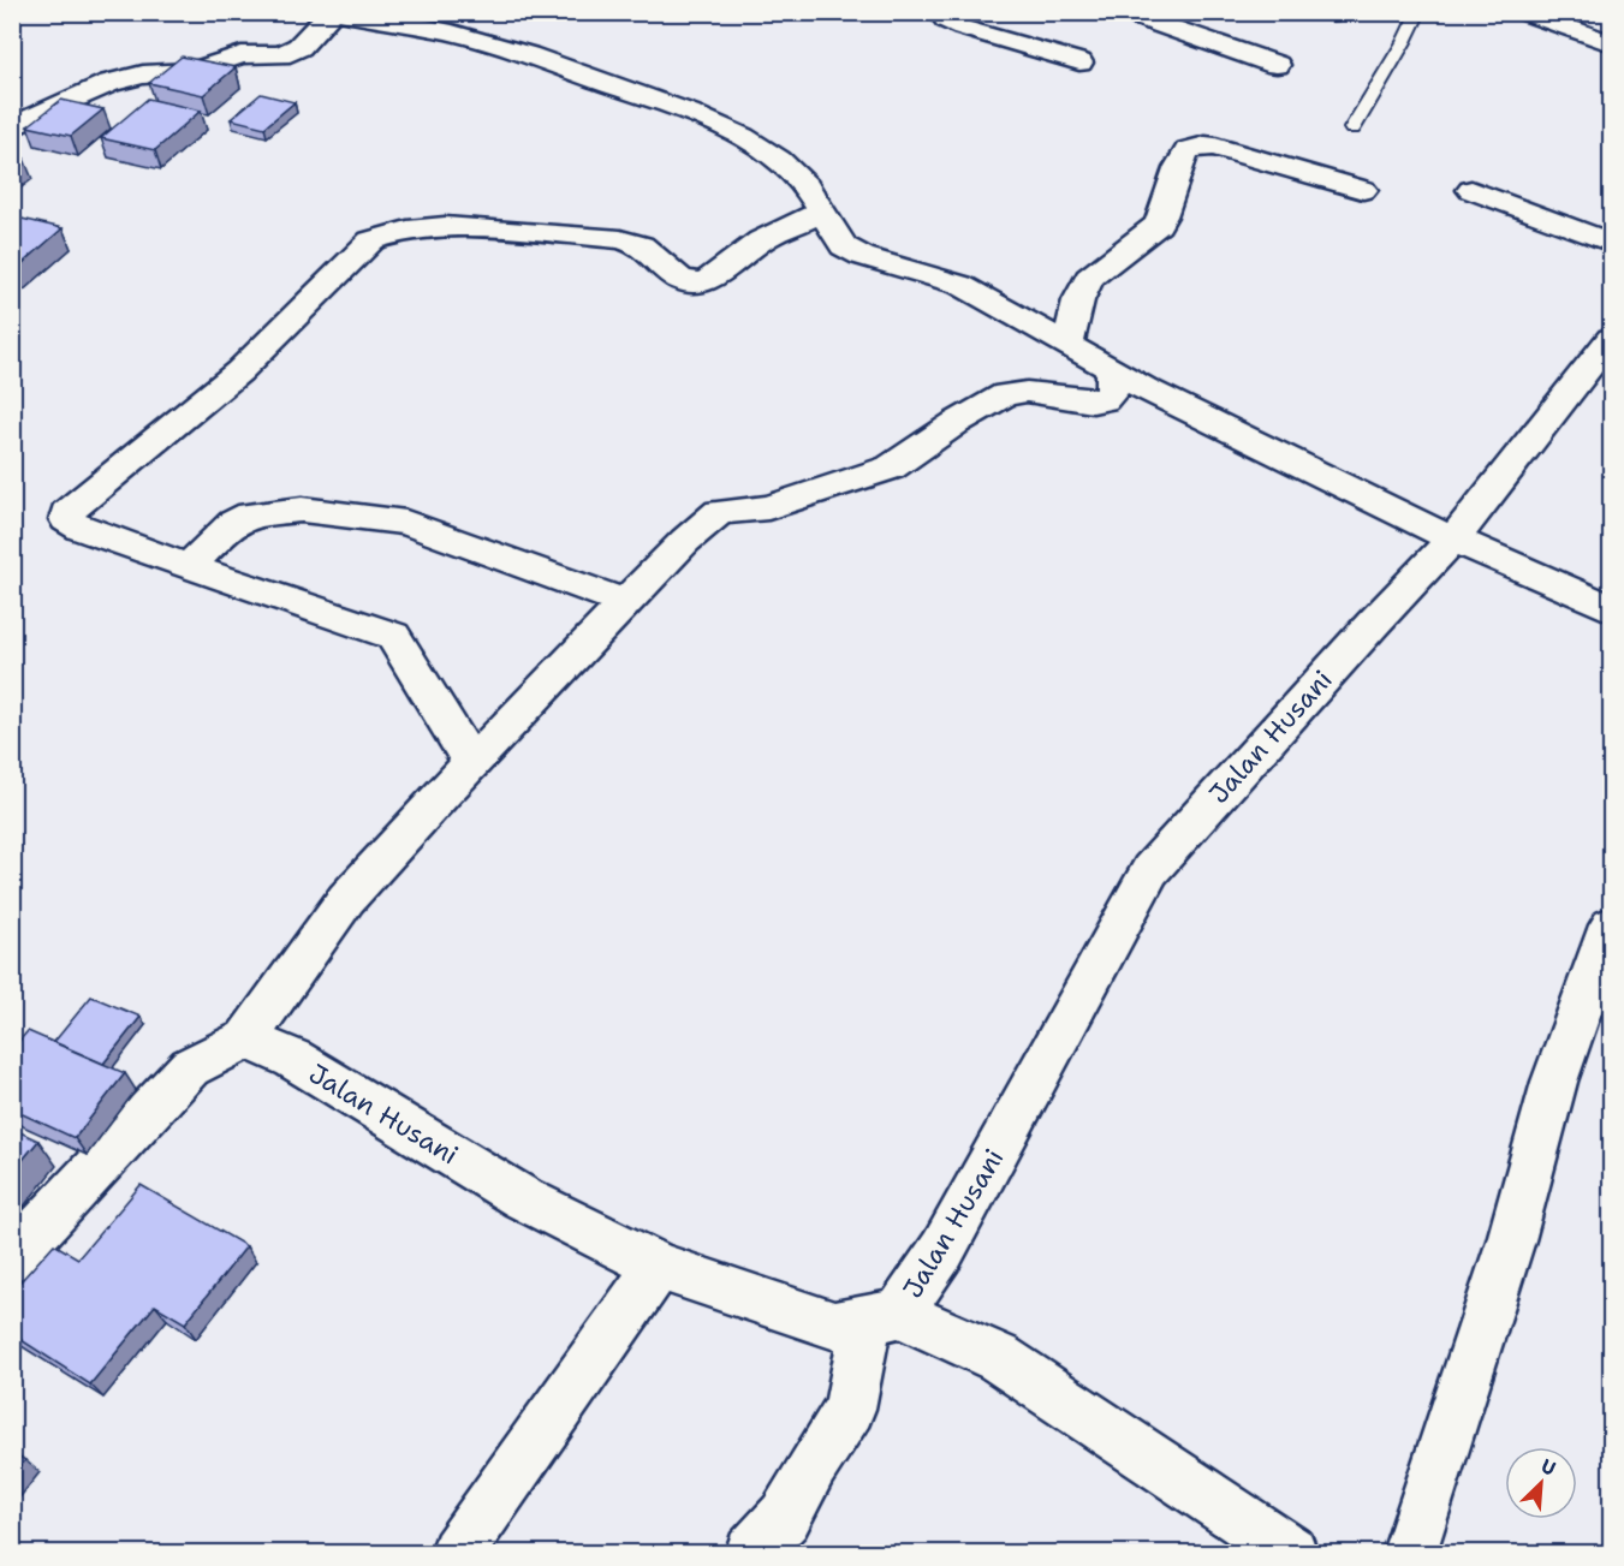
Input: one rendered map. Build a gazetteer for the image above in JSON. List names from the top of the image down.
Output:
{
  "streets": {
    "street": ["Jalan Husani"]
  },
  "north": "top right"
}
